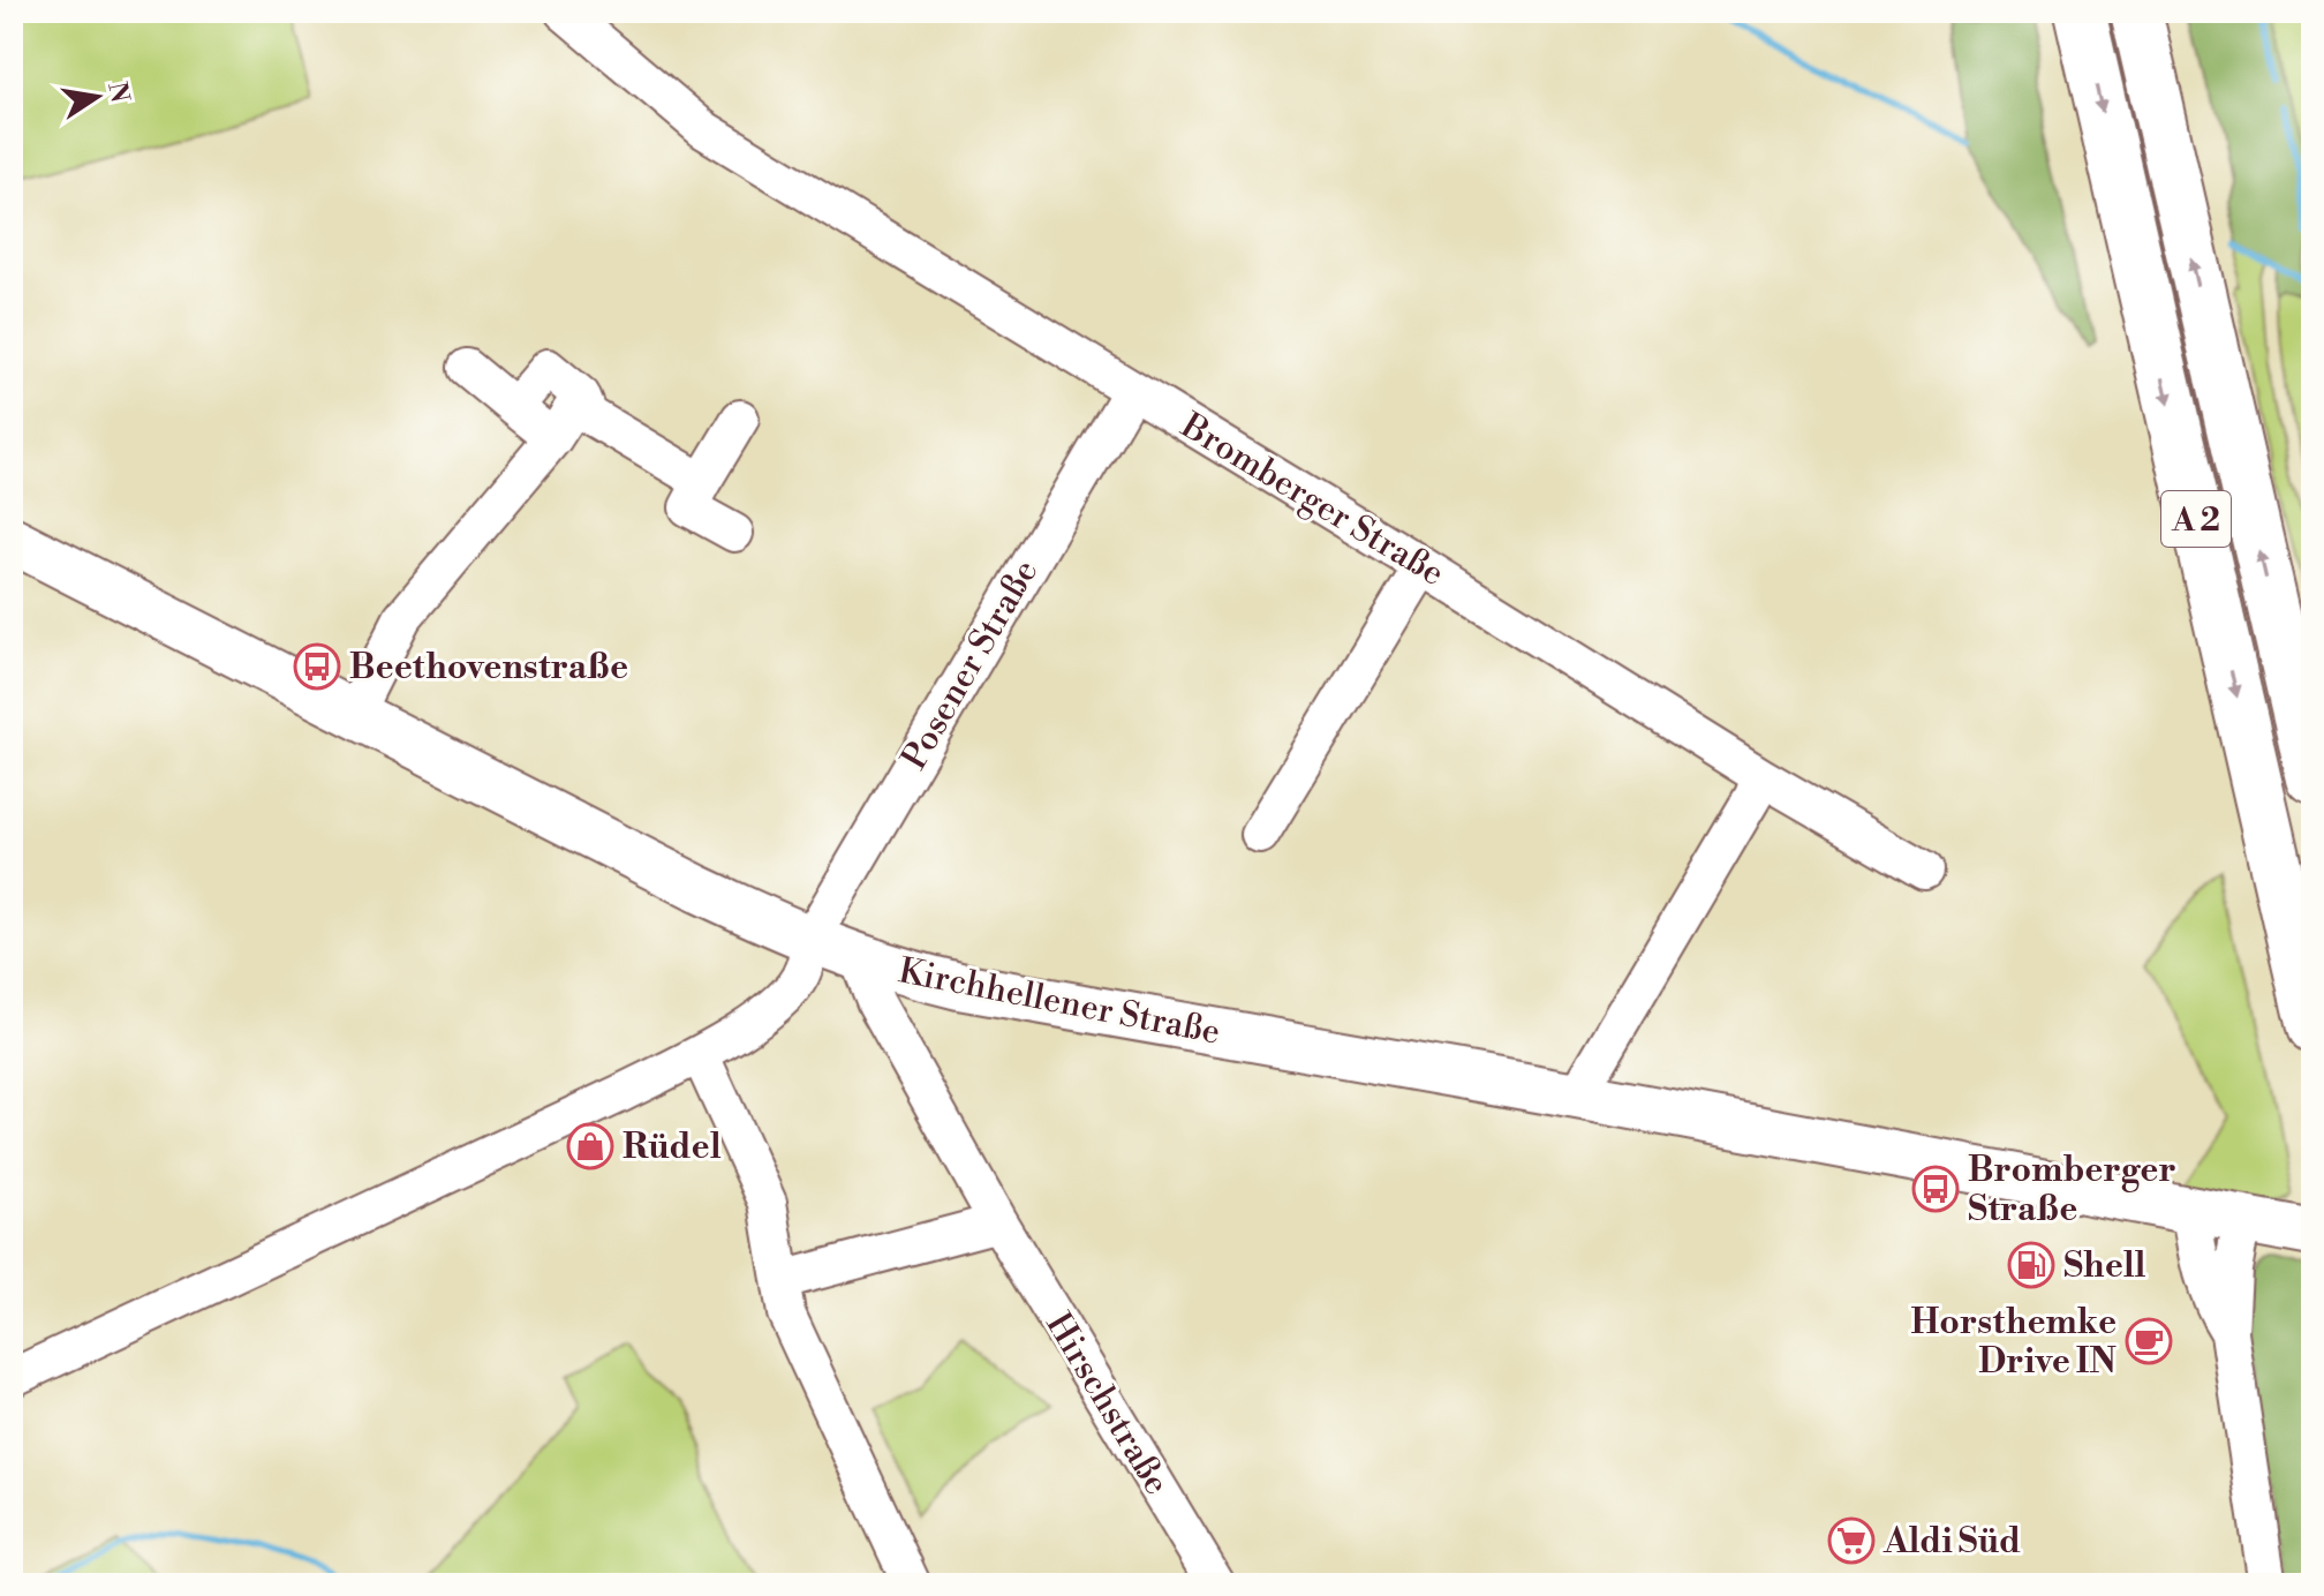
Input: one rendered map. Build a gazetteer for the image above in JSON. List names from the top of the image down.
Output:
{
  "streets": {
    "highway": ["A 2"],
    "main road": ["Kirchhellener Straße"],
    "street": ["Bromberger Straße", "Posener Straße", "Hirschstraße"]
  },
  "crossings": [
    ["Bromberger Straße", "Posener Straße"],
    ["Posener Straße", "Kirchhellener Straße"],
    ["Kirchhellener Straße", "Hirschstraße"]
  ],
  "places": {
    "bus stop": ["Beethovenstraße", "Bromberger Straße"],
    "shop": ["Rüdel"],
    "fuel station": ["Shell"],
    "cafe": ["Horsthemke Drive IN"],
    "supermarket": ["Aldi Süd"]
  },
  "north": "right"
}
